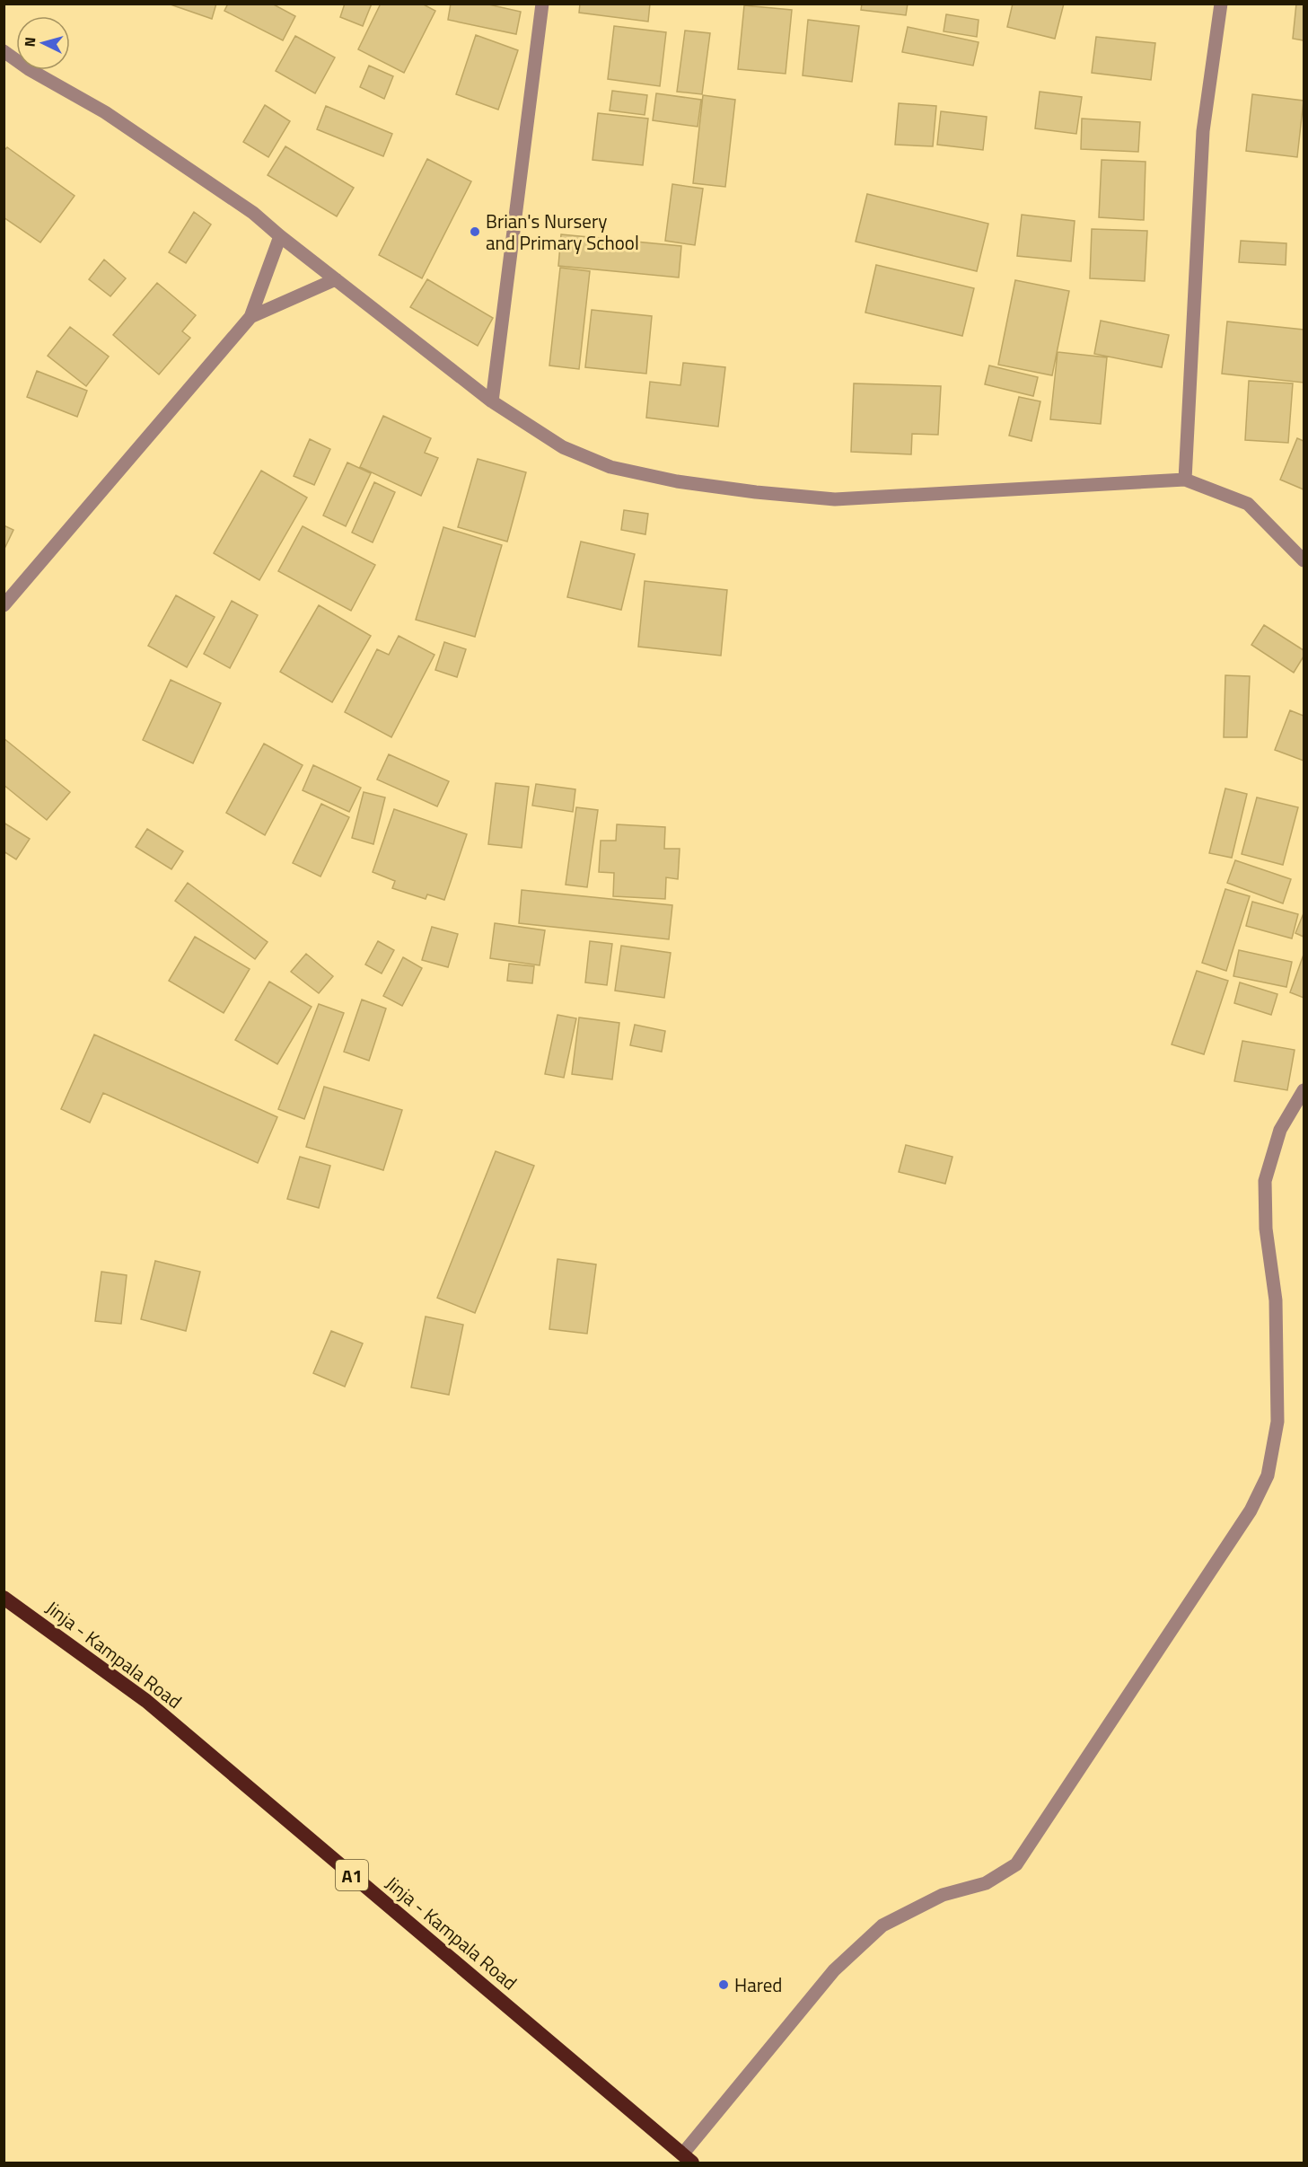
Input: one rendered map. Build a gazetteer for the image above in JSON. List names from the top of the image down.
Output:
{
  "streets": {
    "highway": ["Jinja - Kampala Road", "A1"]
  },
  "places": ["Brian's Nursery and Primary School", "Hared"],
  "north": "left"
}
